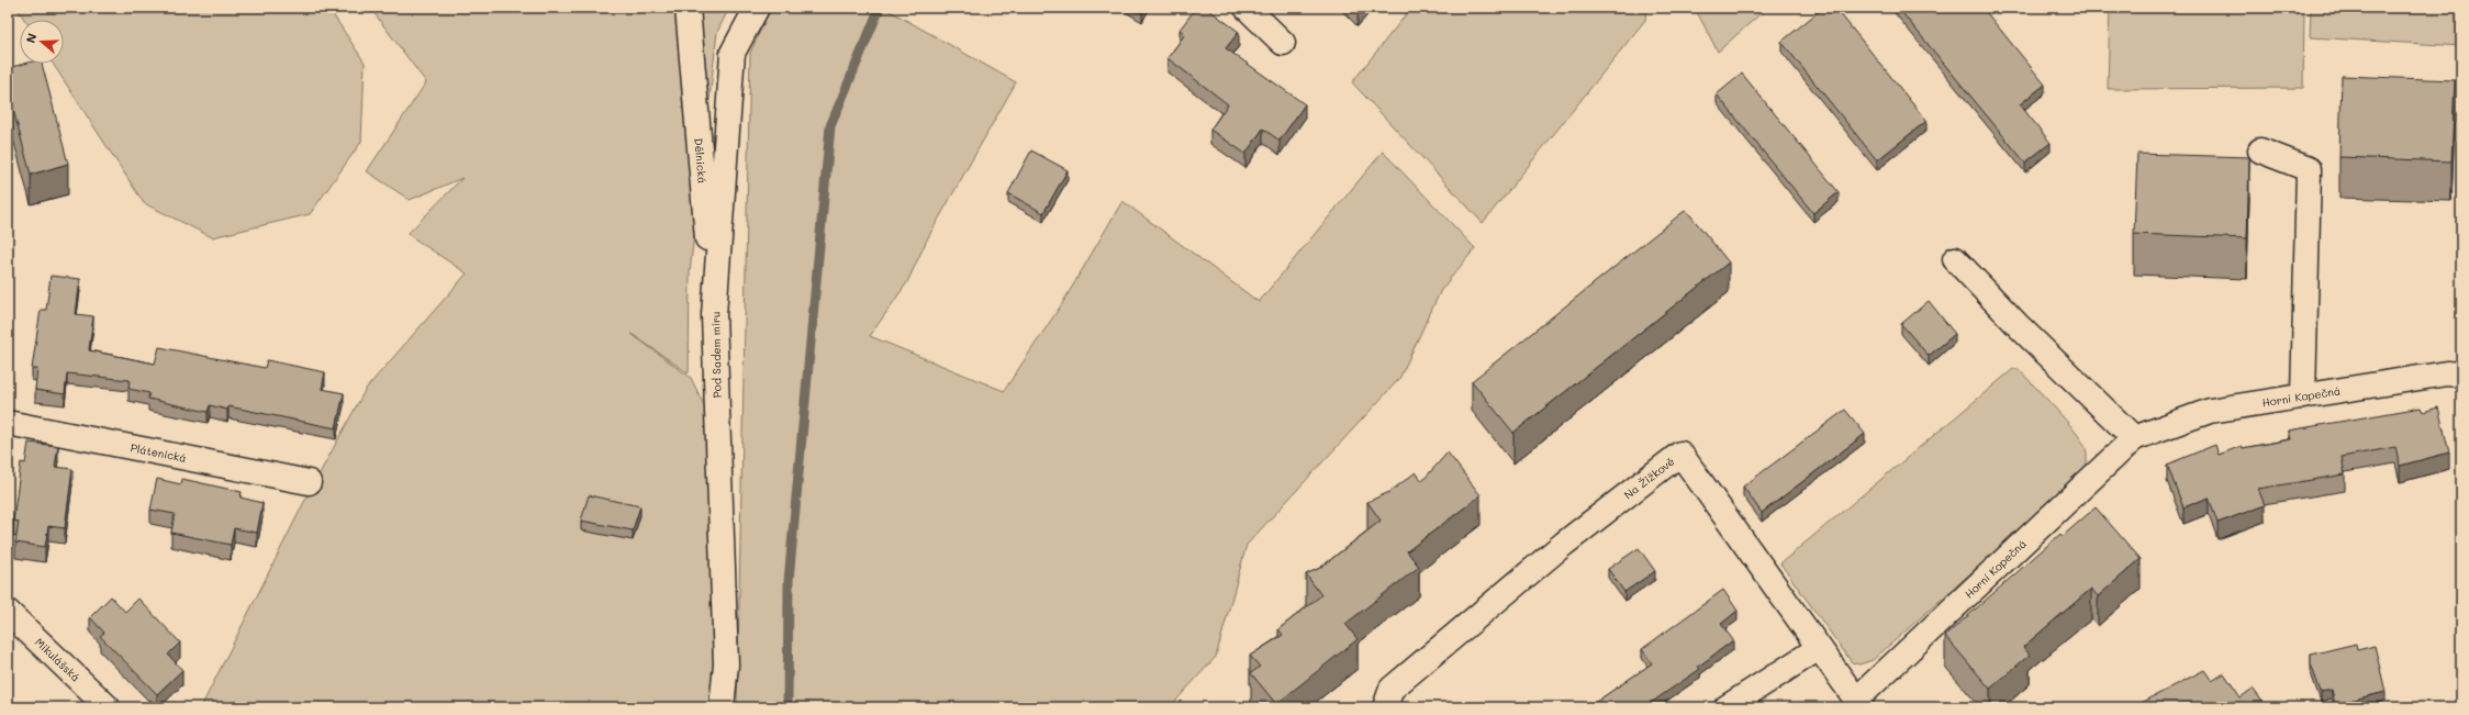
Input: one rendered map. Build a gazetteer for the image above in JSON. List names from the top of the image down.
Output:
{
  "streets": {
    "street": [
      "Dělnická",
      "Pod Sadem míru",
      "Horní Kopečná",
      "Plátenická",
      "Na Žižkově",
      "Mikulášská"
    ]
  },
  "crossings": [
    ["Dělnická", "Pod Sadem míru"],
    ["Horní Kopečná", "Na Žižkově"]
  ],
  "north": "left"
}
